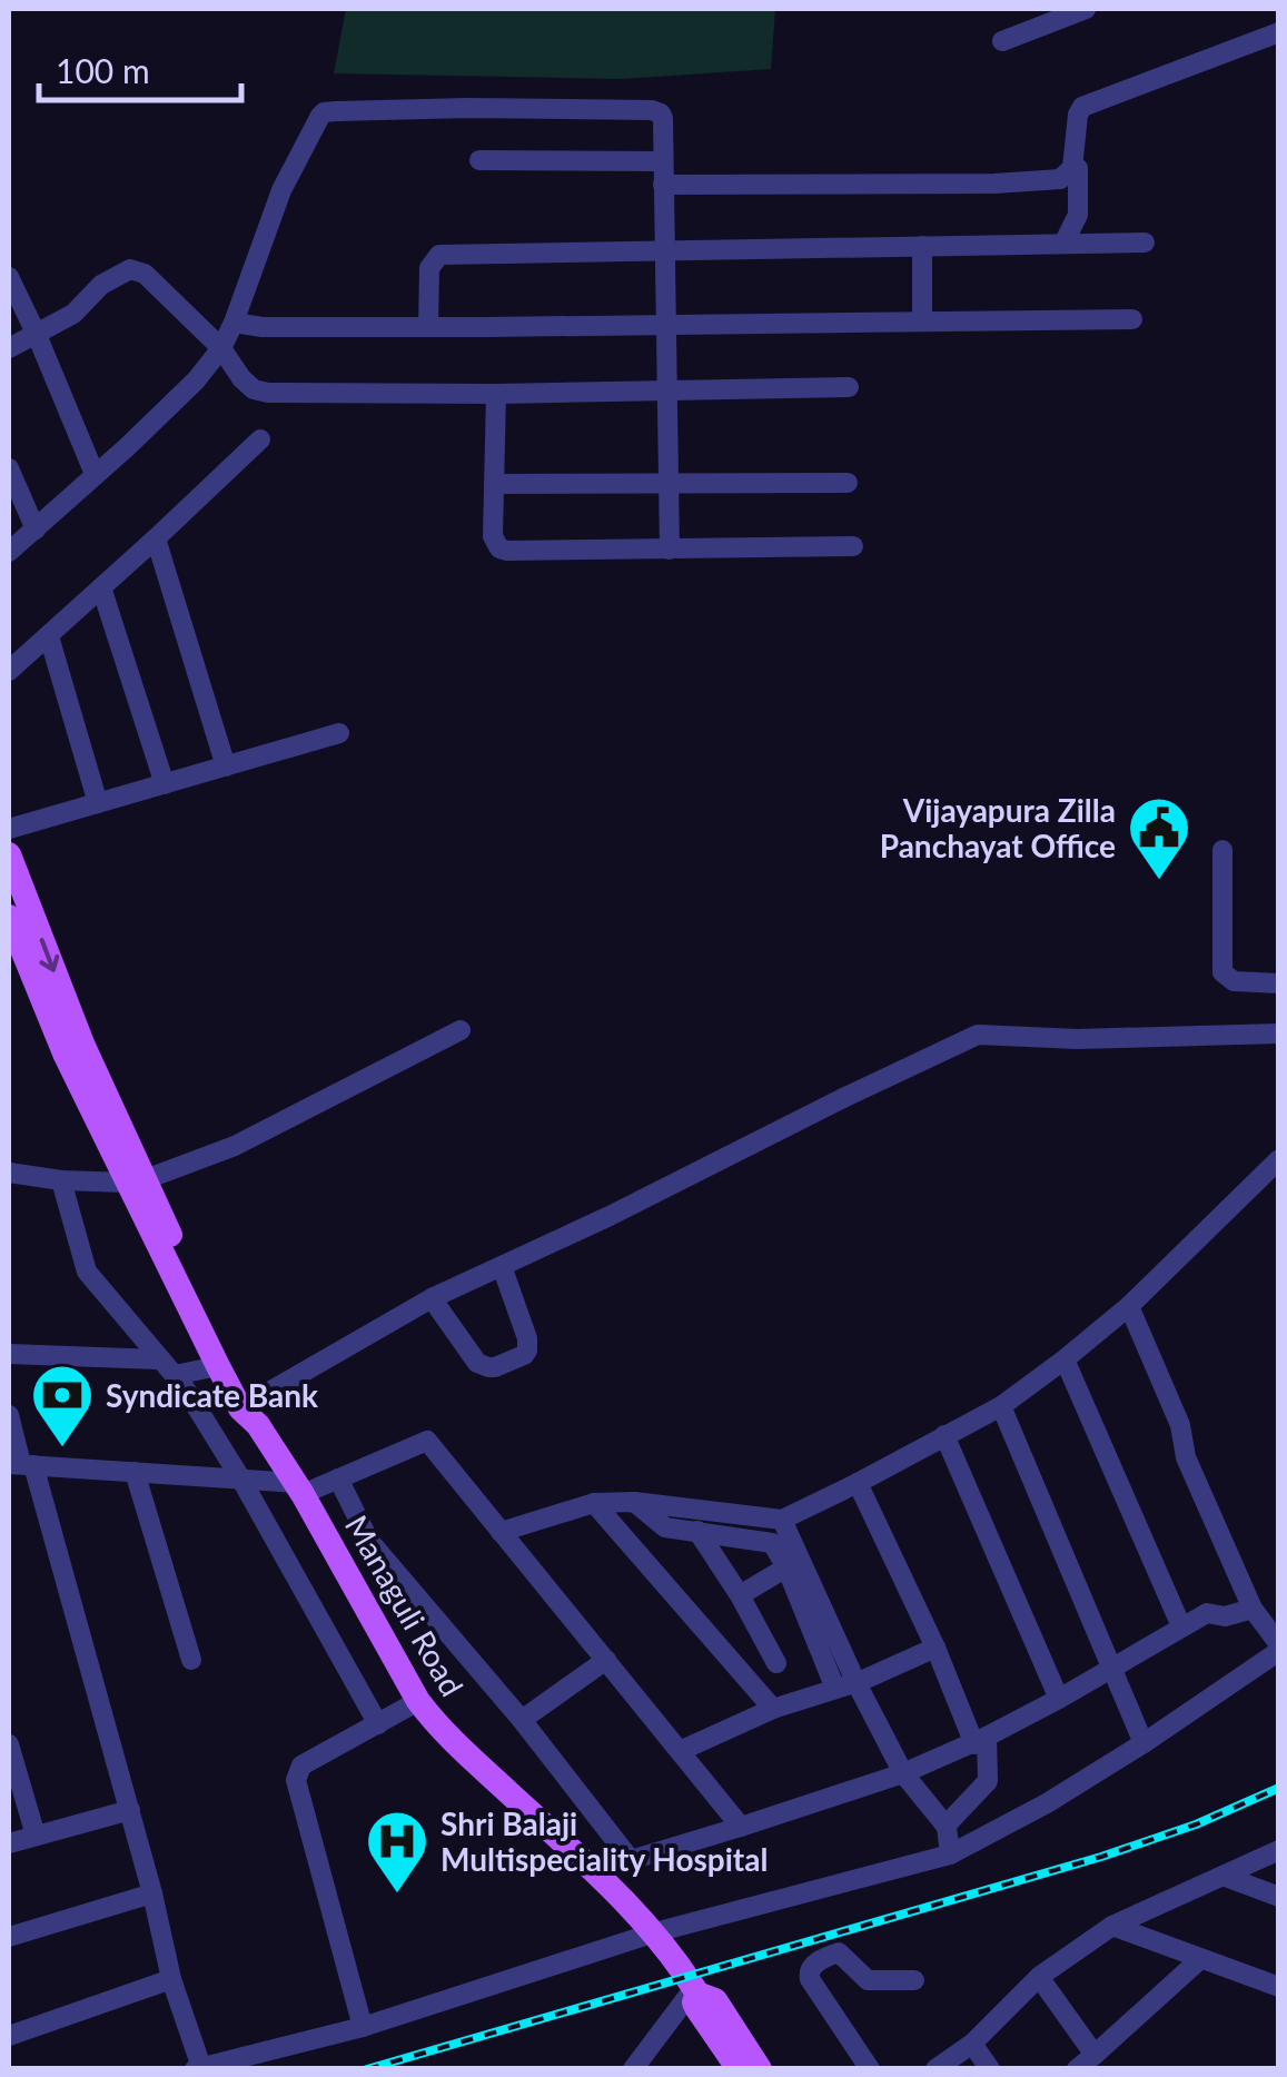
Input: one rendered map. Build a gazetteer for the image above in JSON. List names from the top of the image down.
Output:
{
  "streets": {
    "main road": ["Managuli Road"]
  },
  "places": {
    "public building": ["Vijayapura Zilla Panchayat Office"],
    "bank": ["Syndicate Bank"],
    "hospital": ["Shri Balaji Multispeciality Hospital"]
  },
  "scale_bar": "100 m"
}
